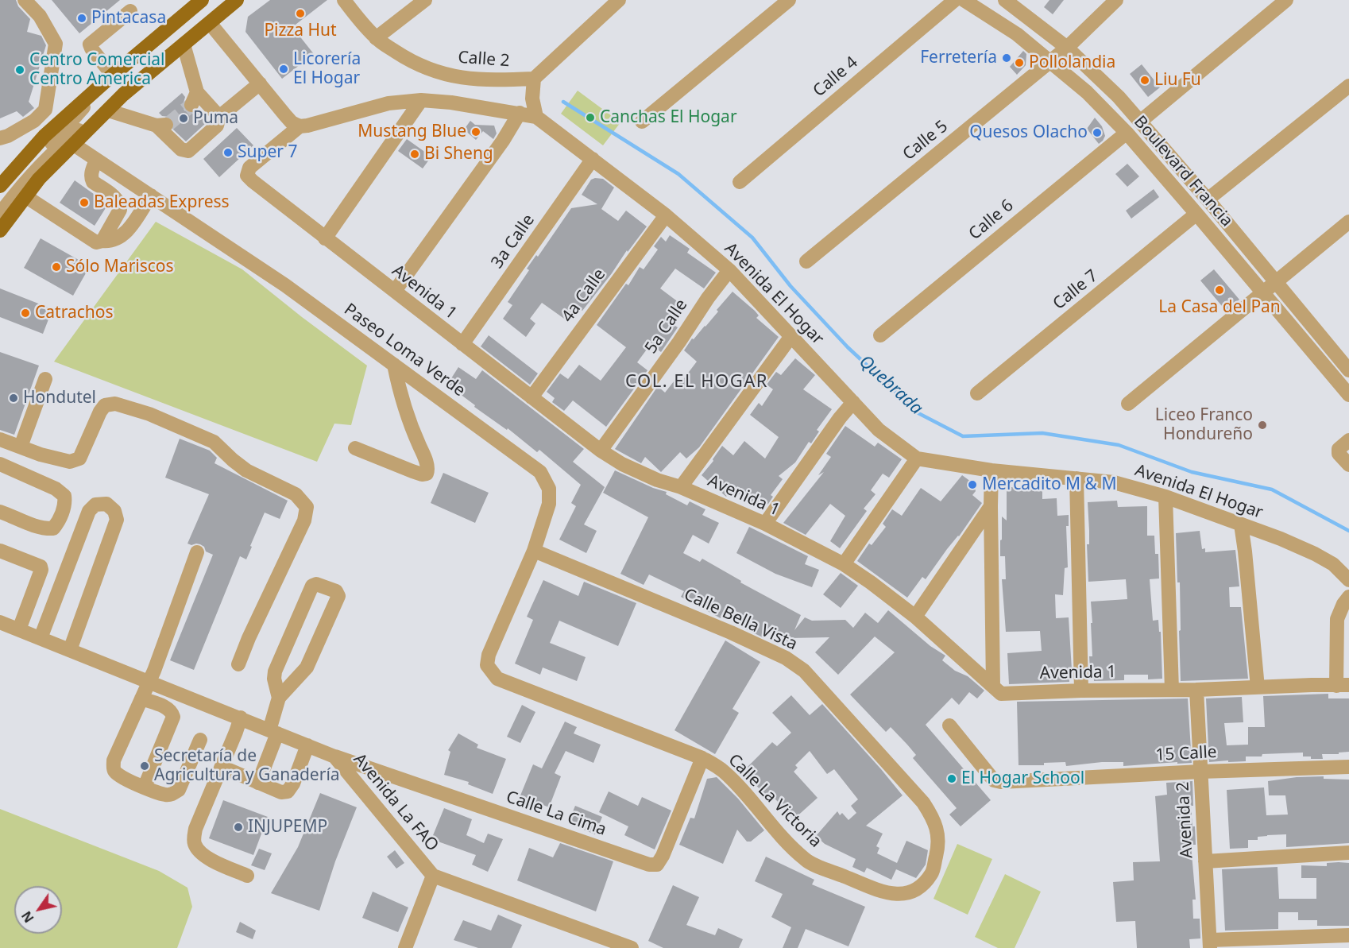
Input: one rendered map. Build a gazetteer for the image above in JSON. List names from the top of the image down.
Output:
{
  "streets": {
    "street": [
      "Calle 2",
      "Calle 4",
      "Calle 5",
      "Boulevard Francia",
      "Calle 6",
      "3a Calle",
      "Calle 7",
      "Avenida 1",
      "Avenida El Hogar",
      "4a Calle",
      "5a Calle",
      "Paseo Loma Verde",
      "Calle Bella Vista",
      "15 Calle",
      "Calle La Victoria",
      "Avenida La FAO",
      "Calle La Cima",
      "Avenida 2"
    ]
  },
  "crossings": [
    ["Calle 5", "Boulevard Francia"],
    ["Boulevard Francia", "Calle 6"],
    ["Boulevard Francia", "Calle 7"],
    ["3a Calle", "Avenida 1"],
    ["3a Calle", "Avenida El Hogar"],
    ["Avenida 1", "Avenida El Hogar"],
    ["Avenida 1", "4a Calle"],
    ["Avenida 1", "5a Calle"],
    ["Avenida 1", "Avenida 2"],
    ["Avenida El Hogar", "4a Calle"],
    ["Avenida El Hogar", "5a Calle"],
    ["Paseo Loma Verde", "Calle Bella Vista"],
    ["Paseo Loma Verde", "Calle La Victoria"],
    ["Calle Bella Vista", "Calle La Victoria"],
    ["15 Calle", "Avenida 2"],
    ["Calle La Victoria", "Calle La Cima"],
    ["Avenida La FAO", "Calle La Cima"]
  ],
  "districts": ["COL. EL HOGAR"],
  "water": ["Quebrada"],
  "places": [
    "Pizza Hut",
    "Pintacasa",
    "Ferretería",
    "Pollolandia",
    "Licorería El Hogar",
    "Centro Comercial Centro America",
    "Liu Fu",
    "Canchas El Hogar",
    "Puma",
    "Mustang Blue",
    "Quesos Olacho",
    "Super 7",
    "Bi Sheng",
    "Baleadas Express",
    "Sólo Mariscos",
    "La Casa del Pan",
    "Catrachos",
    "Hondutel",
    "Liceo Franco Hondureño",
    "Mercadito M & M",
    "Secretaría de Agricultura y Ganadería",
    "El Hogar School",
    "INJUPEMP"
  ],
  "north": "bottom left"
}
